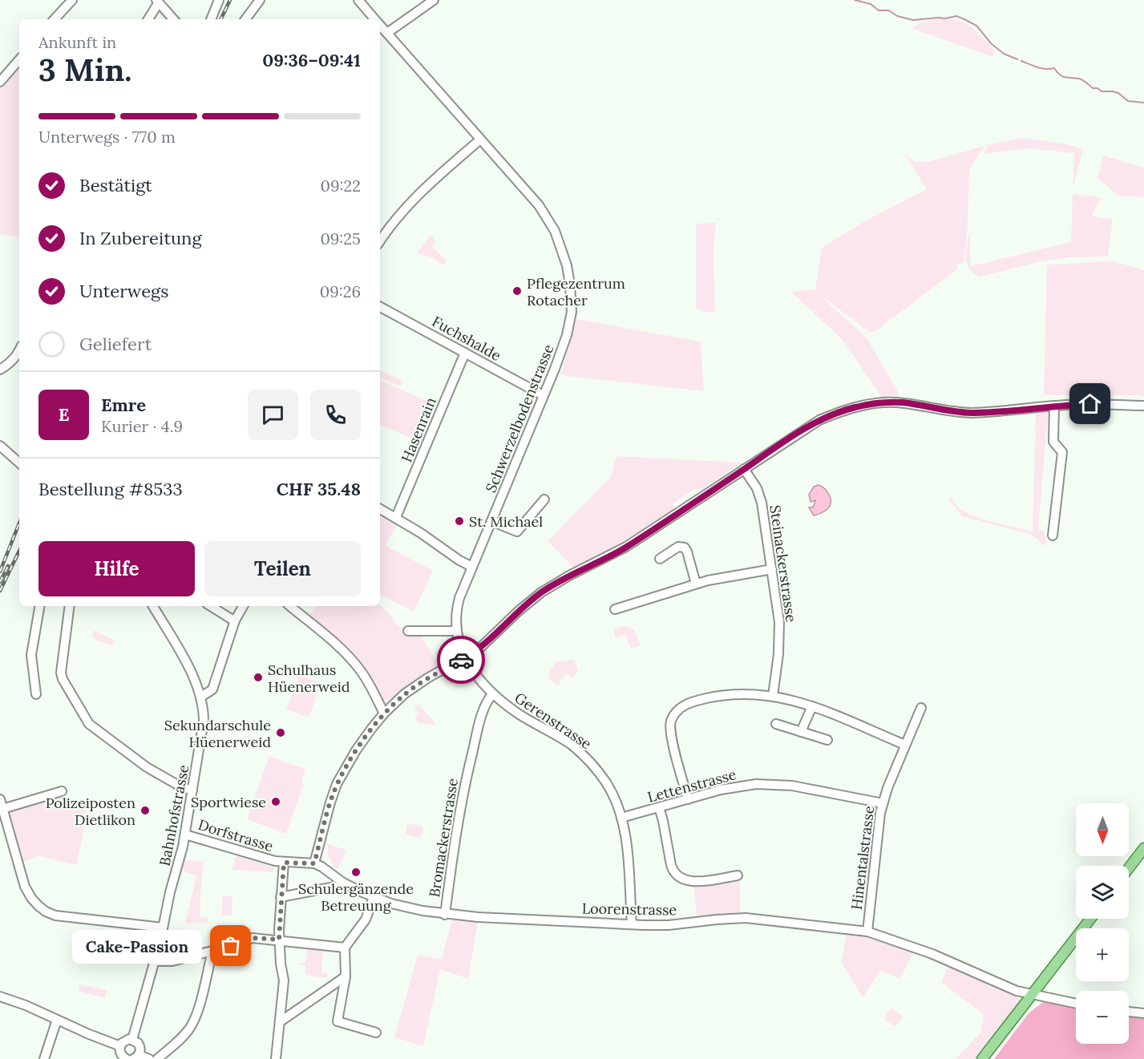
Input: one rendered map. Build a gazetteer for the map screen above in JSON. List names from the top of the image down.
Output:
{
  "streets": {
    "street": [
      "Fuchshalde",
      "Schwerzelbodenstrasse",
      "Hasenrain",
      "Steinackerstrasse",
      "Gerenstrasse",
      "Lettenstrasse",
      "Bahnhofstrasse",
      "Dorfstrasse",
      "Bromackerstrasse",
      "Hinentalstrasse",
      "Loorenstrasse"
    ]
  },
  "crossings": [
    ["Fuchshalde", "Schwerzelbodenstrasse"],
    ["Fuchshalde", "Hasenrain"],
    ["Schwerzelbodenstrasse", "Gerenstrasse"],
    ["Gerenstrasse", "Lettenstrasse"],
    ["Gerenstrasse", "Bromackerstrasse"],
    ["Gerenstrasse", "Loorenstrasse"],
    ["Lettenstrasse", "Hinentalstrasse"],
    ["Bahnhofstrasse", "Dorfstrasse"],
    ["Bromackerstrasse", "Loorenstrasse"],
    ["Hinentalstrasse", "Loorenstrasse"]
  ],
  "places": [
    "Pflegezentrum Rotacher",
    "St. Michael",
    "Schulhaus Hüenerweid",
    "Sekundarschule Hüenerweid",
    "Sportwiese",
    "Polizeiposten Dietlikon",
    "Schulergänzende Betreuung",
    "Cake-Passion"
  ],
  "north": "bottom",
  "page": {
    "heading": ["3 Min.", "Ankunft in", "09:36–09:41"],
    "panel": [
      "Emre",
      "Kurier · 4.9",
      "Bestellung #8533",
      "CHF 35.48"
    ],
    "bar": "Unterwegs · 770 m",
    "list": [
      ["Bestätigt", "09:22"],
      ["In Zubereitung", "09:25"],
      ["Unterwegs", "09:26"],
      "Geliefert"
    ],
    "round": "E",
    "buttons": ["Hilfe", "Teilen"],
    "map_buttons": ["+", "−"],
    "bubble": "Cake-Passion"
  }
}
